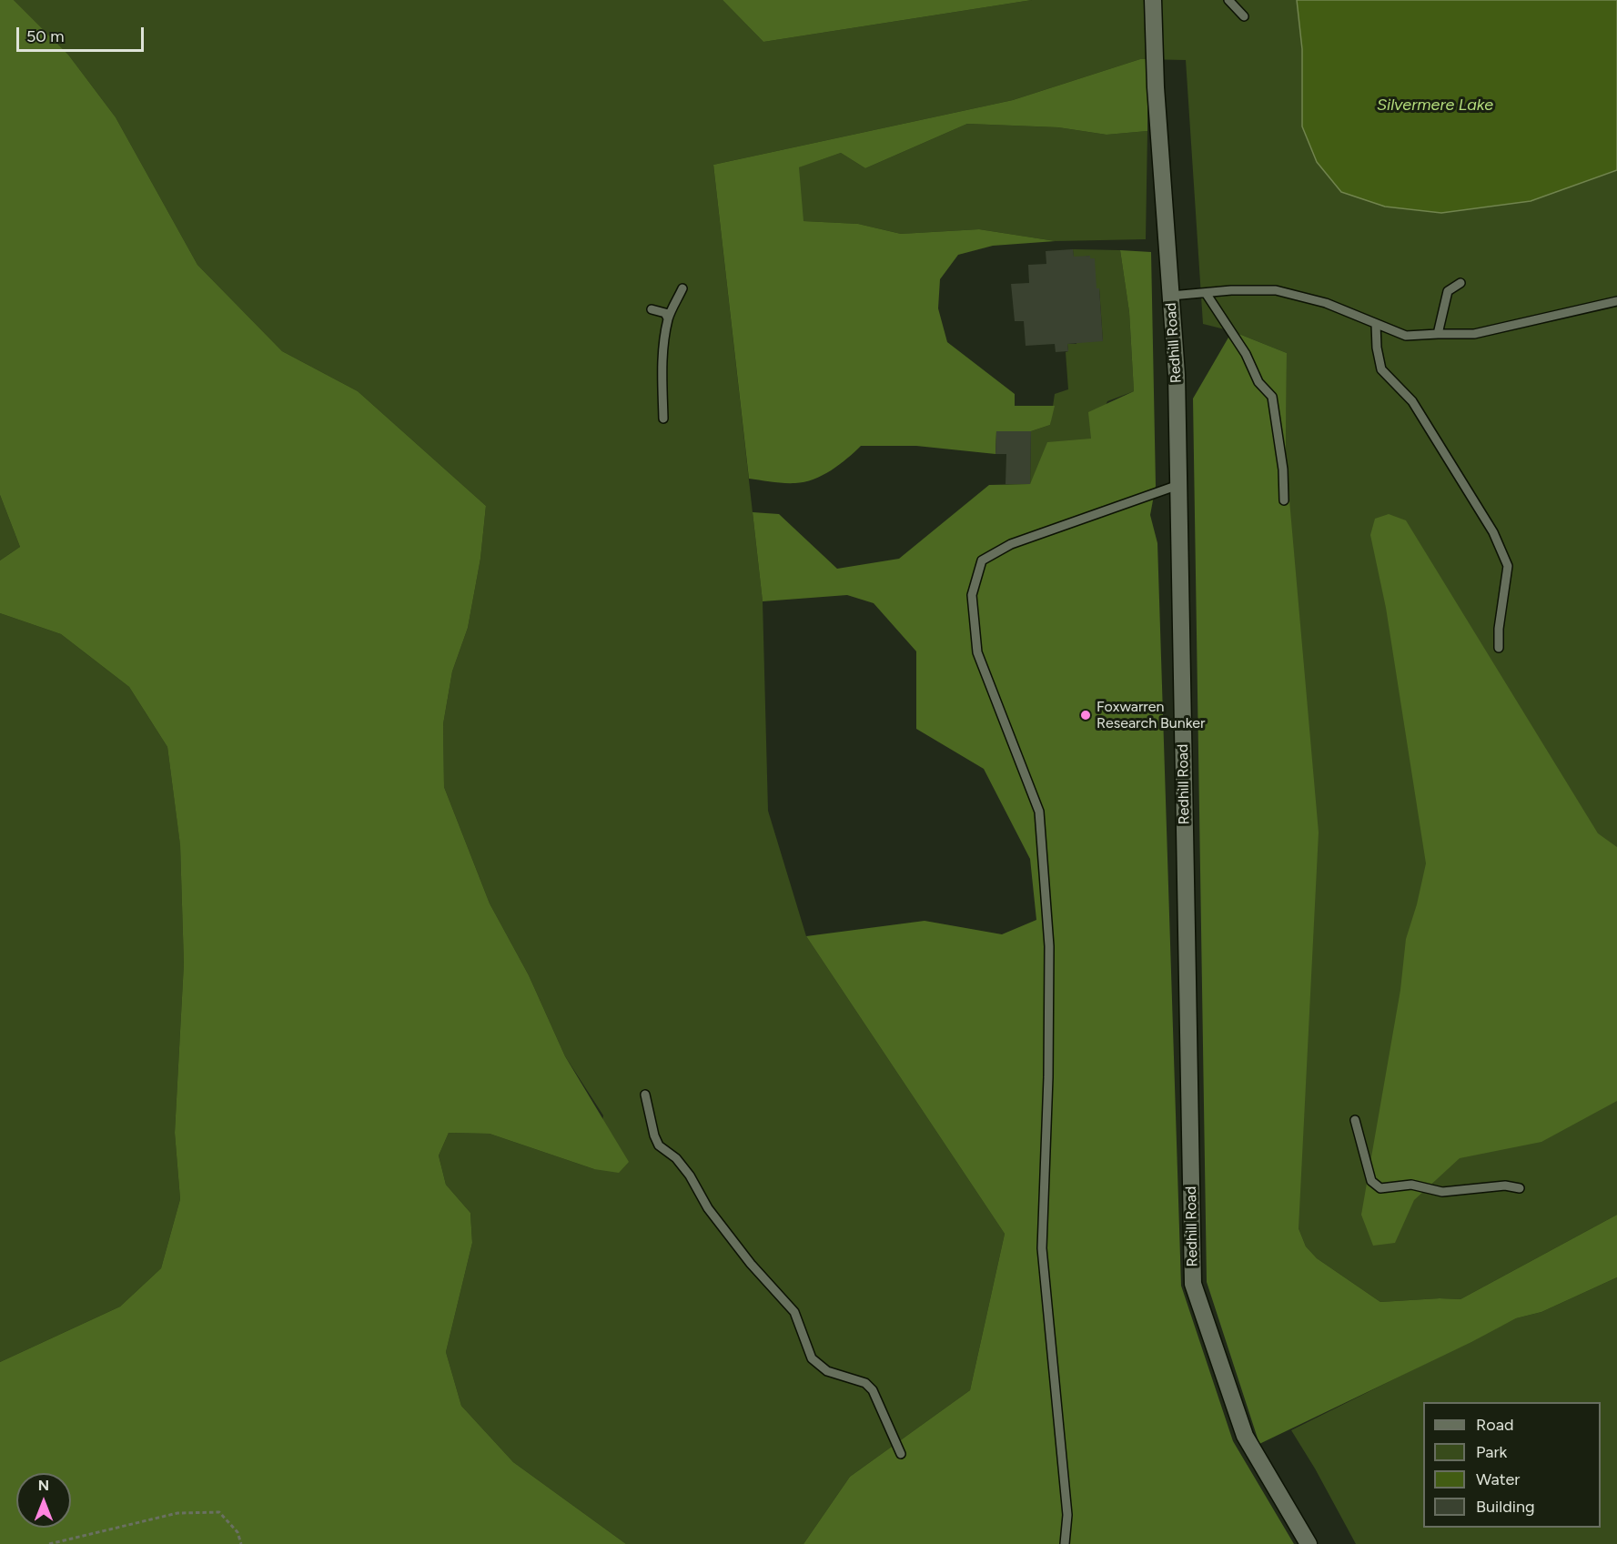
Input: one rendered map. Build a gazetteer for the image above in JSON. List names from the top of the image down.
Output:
{
  "streets": {
    "street": ["Redhill Road"]
  },
  "water": ["Silvermere Lake"],
  "places": ["Foxwarren Research Bunker"],
  "legend": [
    "Road",
    "Park",
    "Water",
    "Building"
  ],
  "scale_bar": "50 m",
  "north": "top"
}
